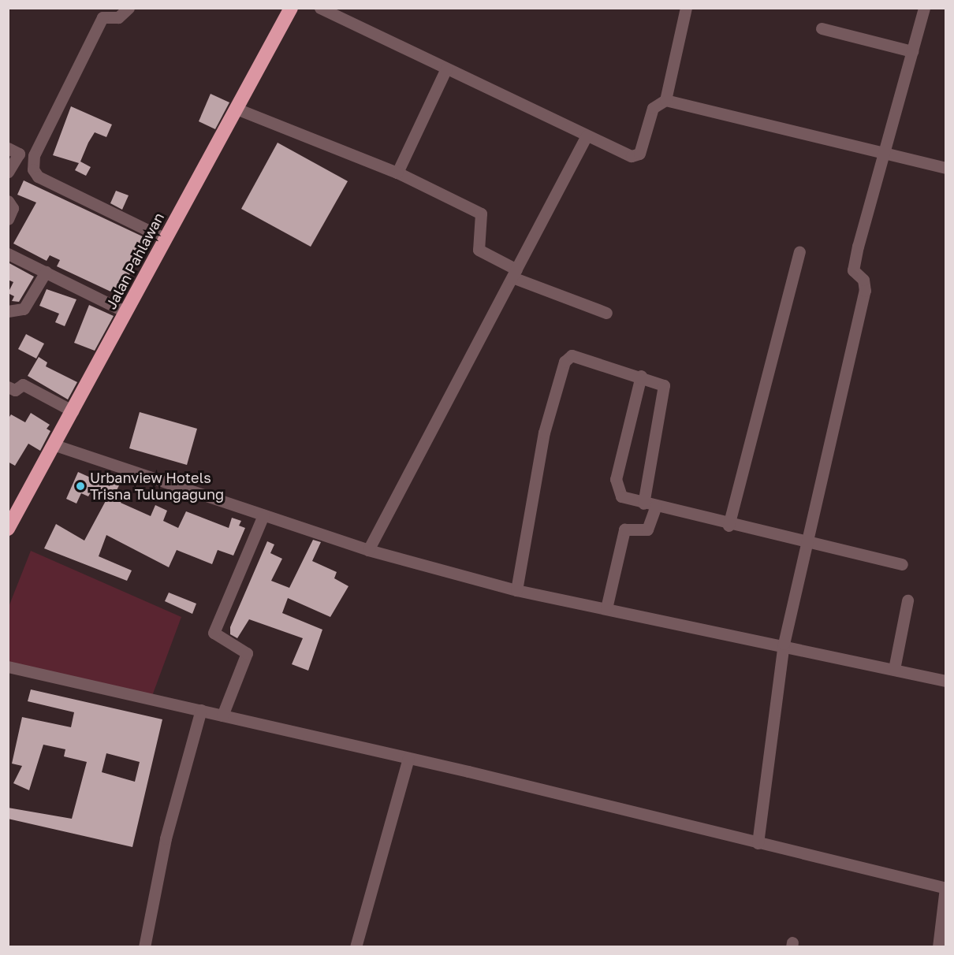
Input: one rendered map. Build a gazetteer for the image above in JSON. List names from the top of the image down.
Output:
{
  "streets": {
    "highway": ["Jalan Pahlawan"]
  },
  "places": ["Urbanview Hotels Trisna Tulungagung"]
}
